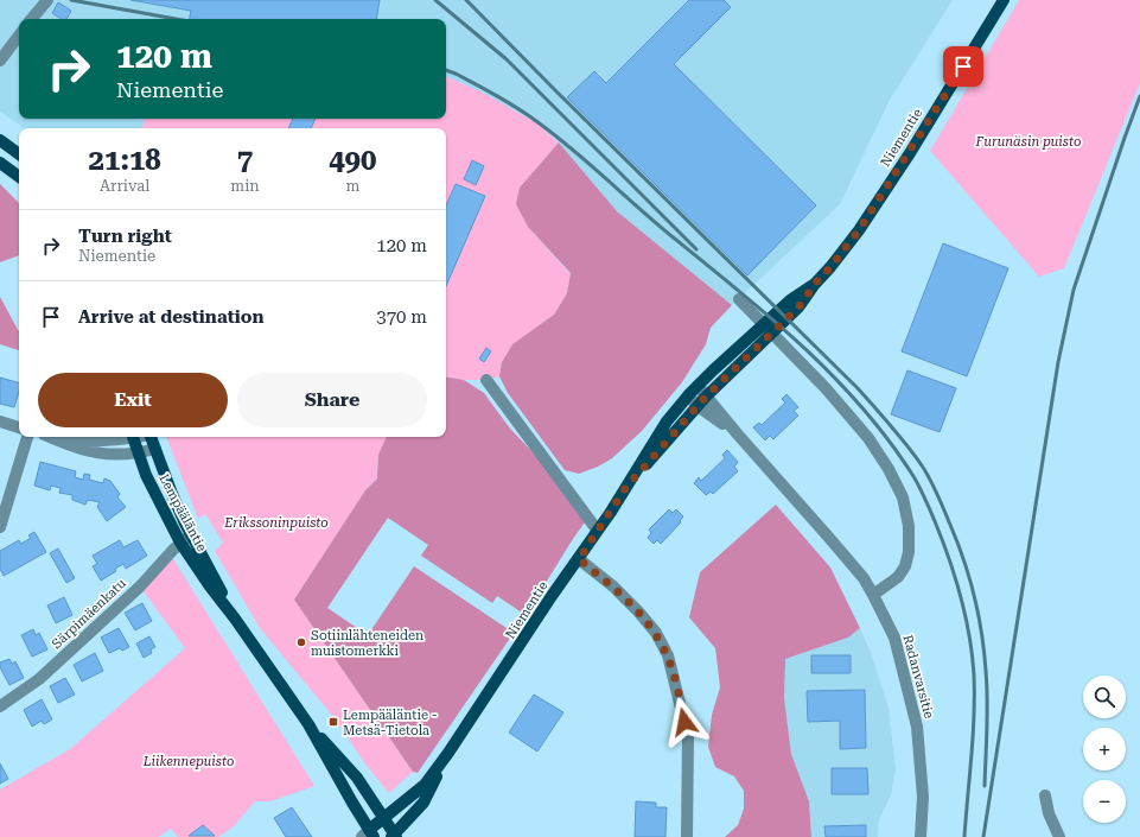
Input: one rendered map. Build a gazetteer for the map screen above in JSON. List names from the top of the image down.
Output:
{
  "streets": {
    "main road": ["Niementie", "Lempääläntie"],
    "street": ["Särpimäenkatu", "Radanvarsitie"]
  },
  "crossings": [
    ["Niementie", "Lempääläntie"],
    ["Niementie", "Radanvarsitie"],
    ["Lempääläntie", "Särpimäenkatu"]
  ],
  "parks": ["Furunäsin puisto", "Erikssoninpuisto", "Liikennepuisto"],
  "places": {
    "other": ["Sotiinlähteneiden muistomerkki"],
    "transit": ["Lempääläntie - Metsä-Tietola"]
  },
  "page": {
    "turn": ["120 m", "Niementie"],
    "eta": [
      "21:18",
      "Arrival",
      "7",
      "min",
      "490",
      "m"
    ],
    "list": [
      {
        "name": "Turn right",
        "note": "Niementie",
        "value": "120 m"
      },
      {
        "name": "Arrive at destination",
        "value": "370 m"
      }
    ],
    "buttons": ["Exit", "Share"],
    "map_buttons": ["+", "−"]
  }
}
